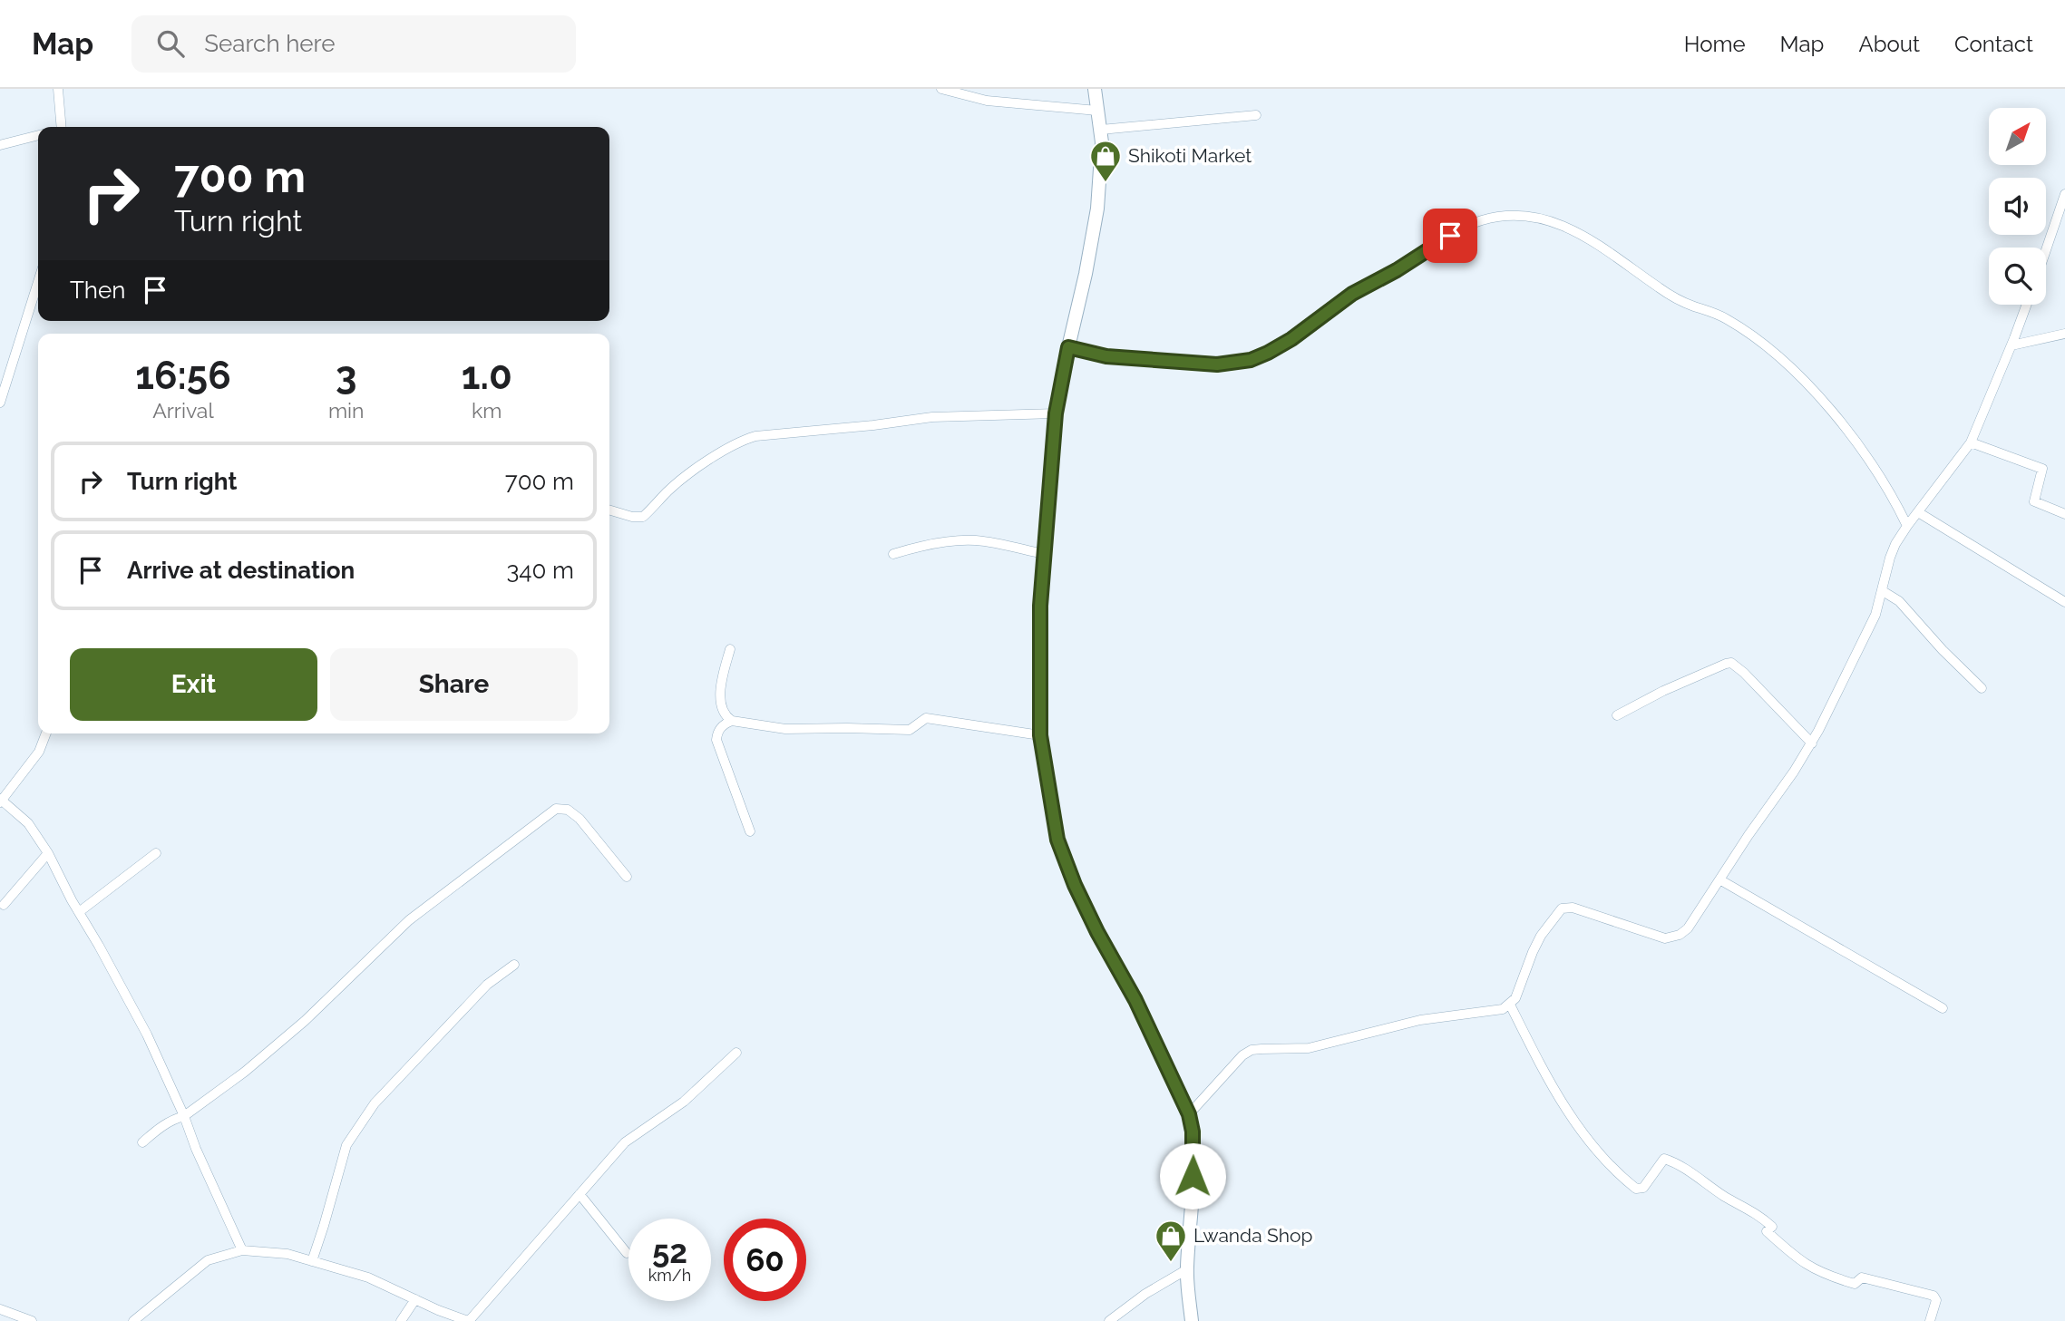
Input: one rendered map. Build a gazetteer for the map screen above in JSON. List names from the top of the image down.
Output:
{
  "places": {
    "shop": ["Shikoti Market", "Lwanda Shop"]
  },
  "north": "top right",
  "page": {
    "header": "Map",
    "search": "Search here",
    "nav": [
      "Home",
      "Map",
      "About",
      "Contact"
    ],
    "turn": ["700 m", "Turn right"],
    "then": "Then",
    "eta": [
      "16:56",
      "Arrival",
      "3",
      "min",
      "1.0",
      "km"
    ],
    "list": [
      {
        "name": "Turn right",
        "value": "700 m"
      },
      {
        "name": "Arrive at destination",
        "value": "340 m"
      }
    ],
    "buttons": ["Exit", "Share"],
    "speed": "52 km/h",
    "limit": "60"
  }
}
